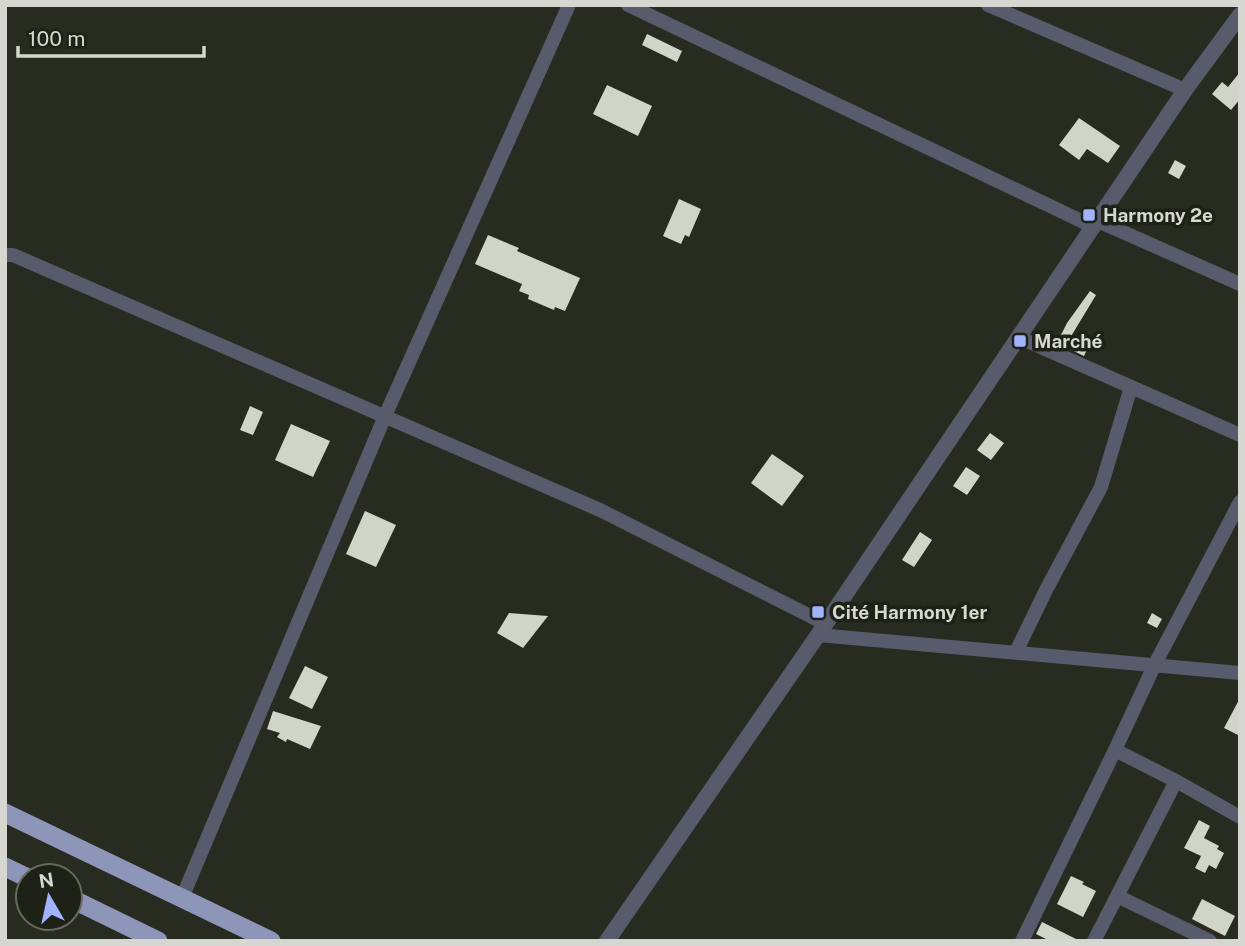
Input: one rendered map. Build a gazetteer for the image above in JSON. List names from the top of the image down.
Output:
{
  "places": {
    "transit": ["Harmony 2e", "Marché", "Cité Harmony 1er"]
  },
  "scale_bar": "100 m",
  "north": "top"
}
